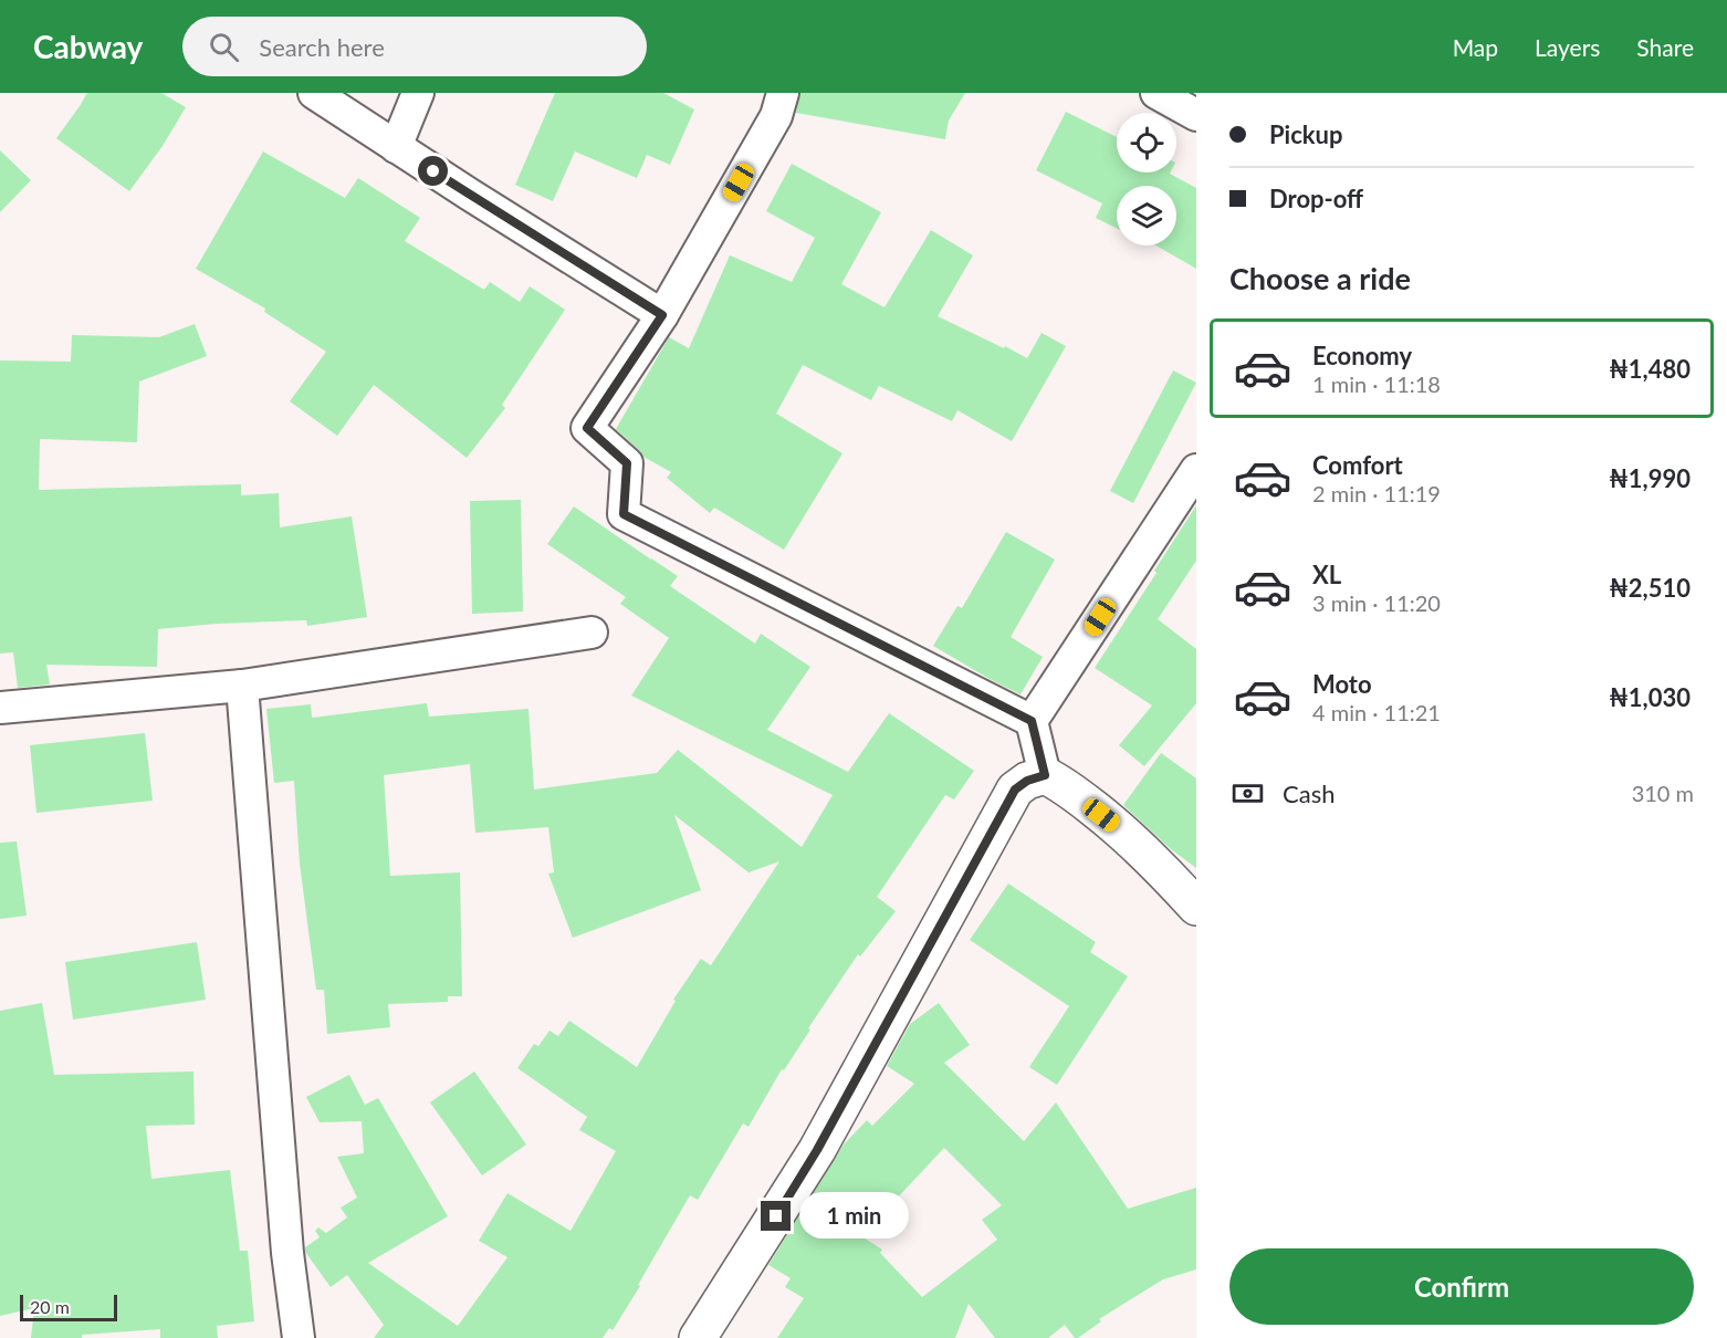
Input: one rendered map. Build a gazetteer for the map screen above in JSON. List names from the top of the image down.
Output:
{
  "scale_bar": "20 m",
  "page": {
    "header": "Cabway",
    "search": "Search here",
    "nav": ["Map", "Layers", "Share"],
    "banner": ["Pickup", "Drop-off"],
    "heading": "Choose a ride",
    "list": [
      {
        "name": "Economy",
        "note": "1 min · 11:18",
        "value": "₦1,480"
      },
      {
        "name": "Comfort",
        "note": "2 min · 11:19",
        "value": "₦1,990"
      },
      {
        "name": "XL",
        "note": "3 min · 11:20",
        "value": "₦2,510"
      },
      {
        "name": "Moto",
        "note": "4 min · 11:21",
        "value": "₦1,030"
      }
    ],
    "pay": ["Cash", "310 m"],
    "bubble": "1 min",
    "buttons": "Confirm",
    "scale": "20 m"
  }
}
